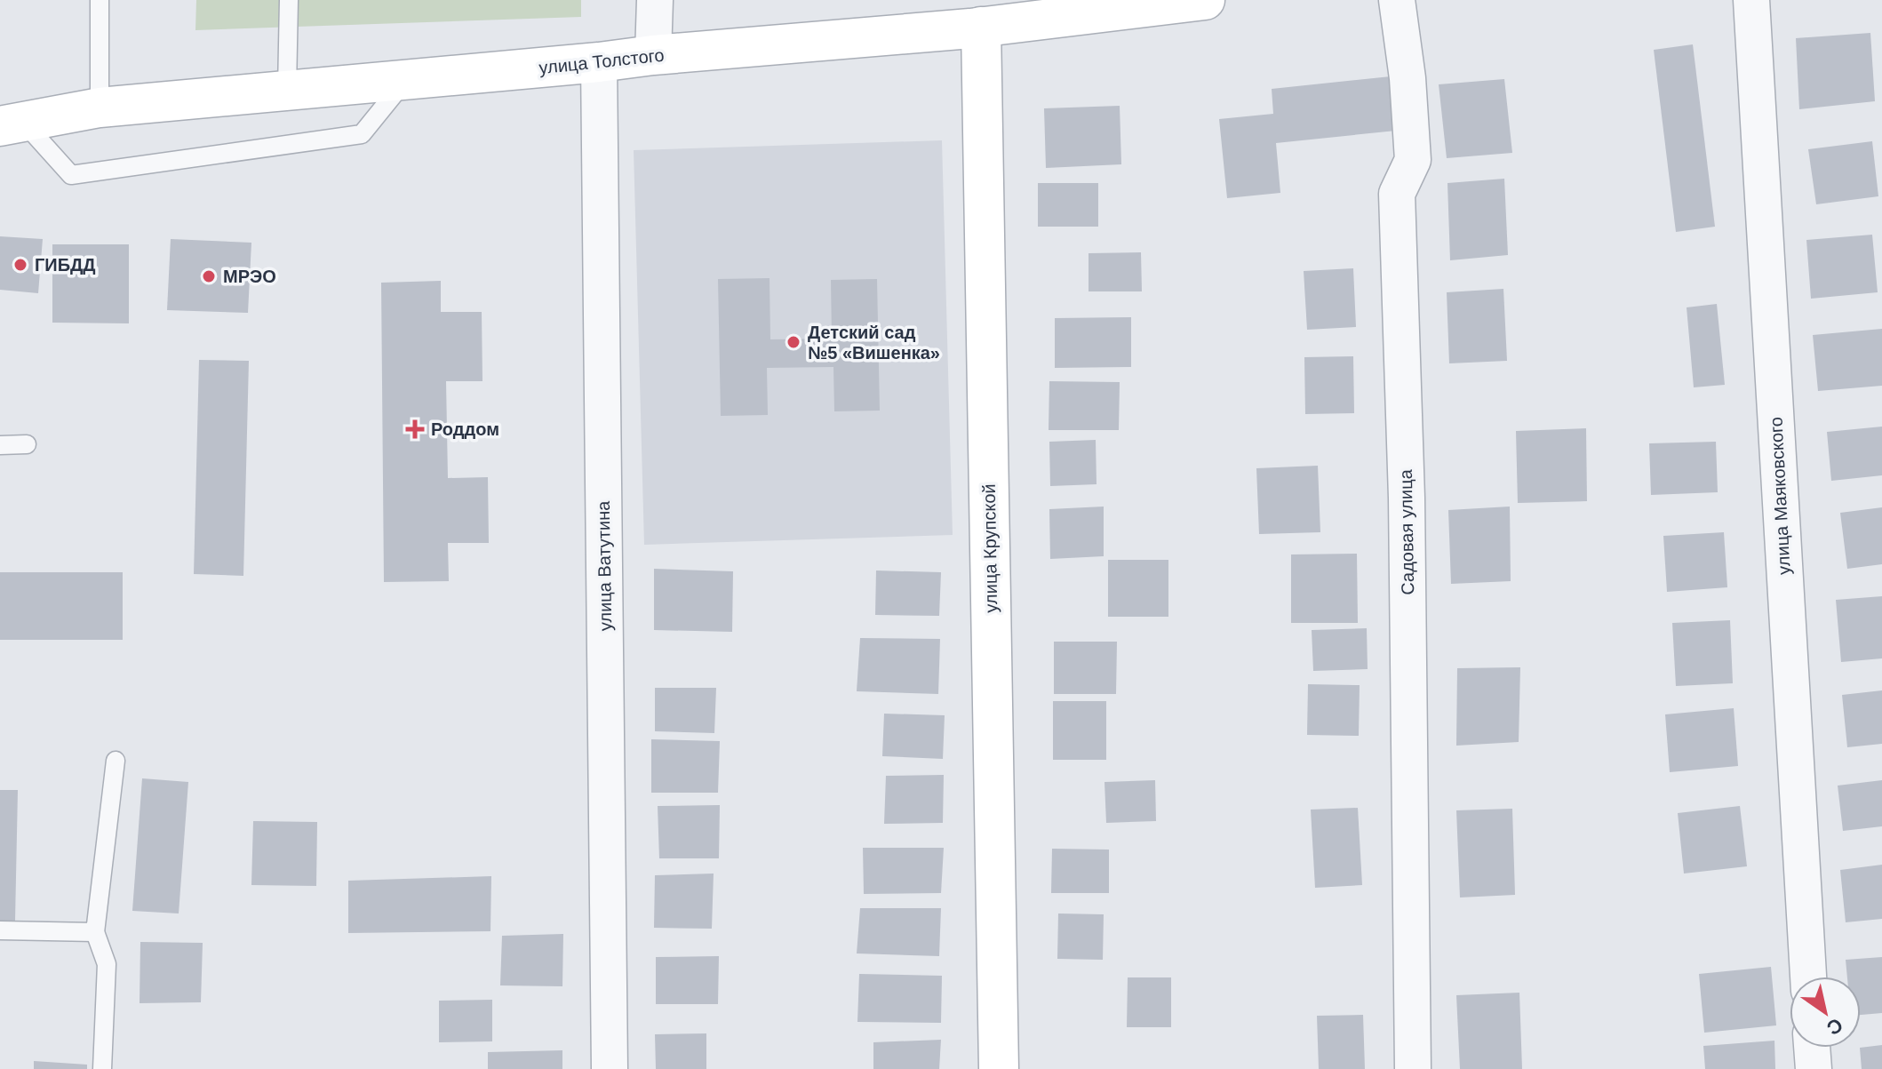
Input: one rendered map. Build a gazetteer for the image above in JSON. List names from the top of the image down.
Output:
{
  "streets": {
    "main road": ["улица Толстого", "улица Крупской"],
    "street": ["улица Маяковского", "Садовая улица", "улица Ватутина"]
  },
  "crossings": [
    ["улица Толстого", "улица Крупской"],
    ["улица Толстого", "улица Ватутина"]
  ],
  "places": {
    "other": ["ГИБДД", "МРЭО", "Детский сад №5 «Вишенка»"],
    "health": ["Роддом"]
  },
  "north": "bottom right"
}
